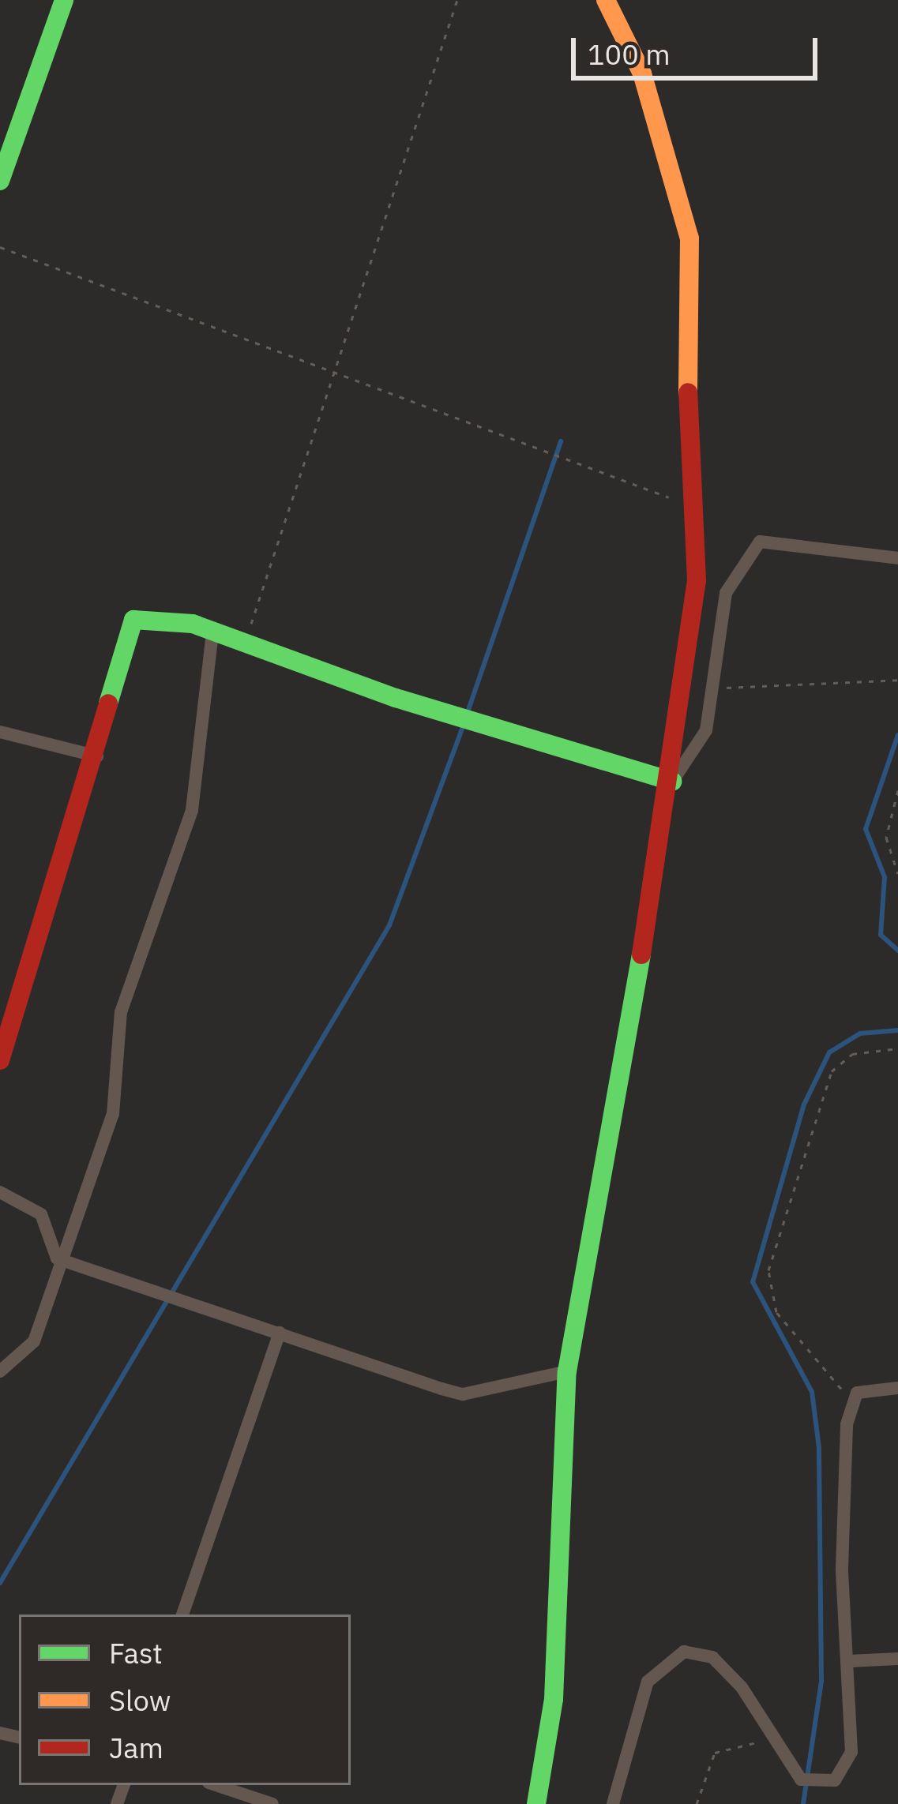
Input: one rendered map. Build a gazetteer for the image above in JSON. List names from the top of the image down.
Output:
{
  "legend": ["Fast", "Slow", "Jam"],
  "scale_bar": "100 m"
}
